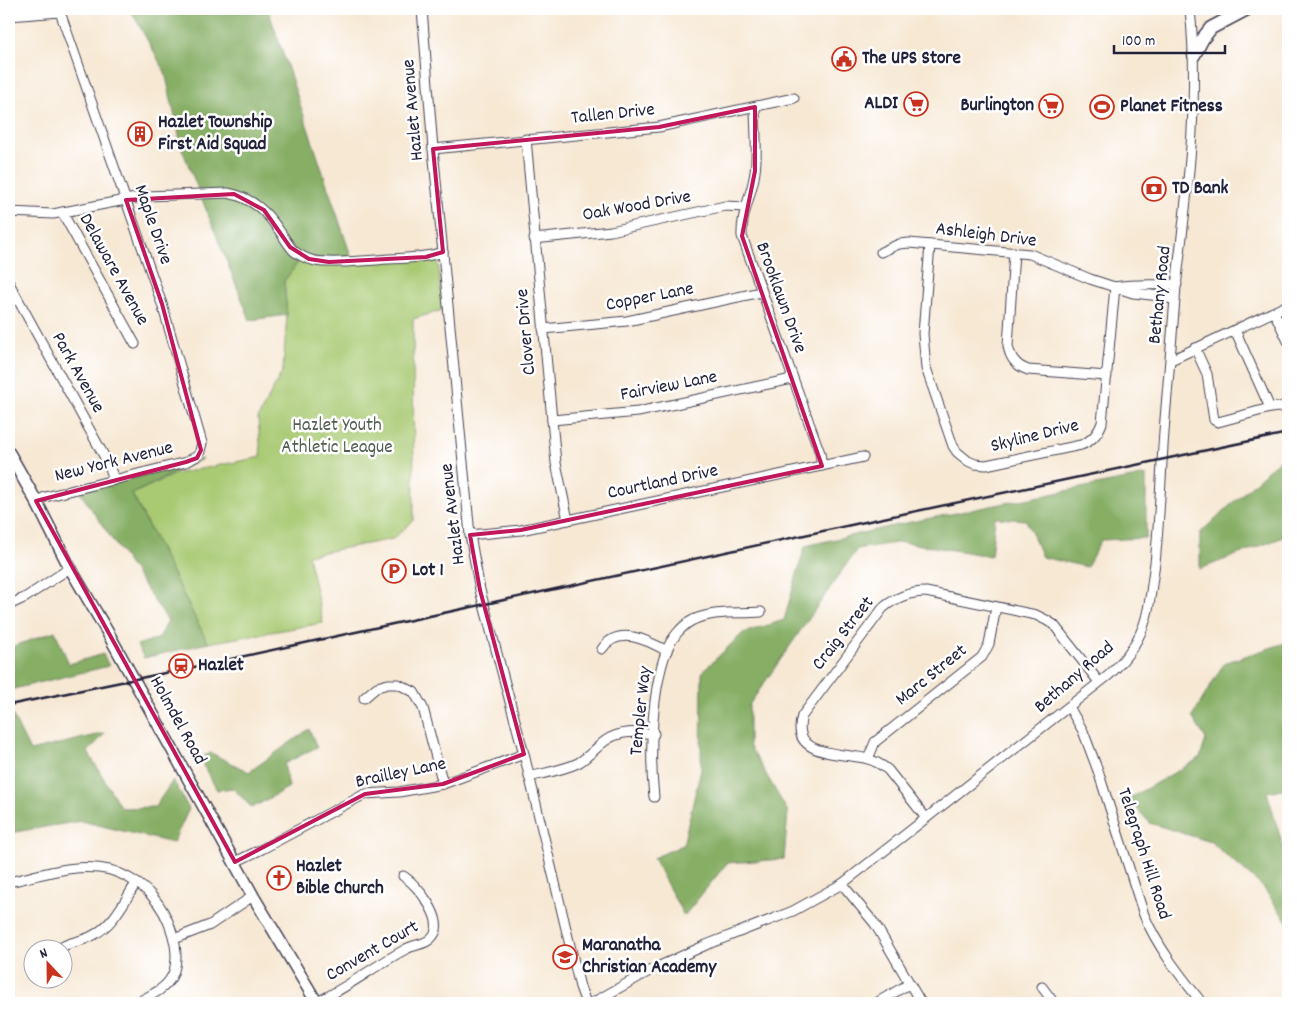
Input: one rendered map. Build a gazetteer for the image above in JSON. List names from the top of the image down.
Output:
{
  "streets": {
    "main road": ["Holmdel Road"],
    "street": [
      "Hazlet Avenue",
      "Tallen Drive",
      "Oak Wood Drive",
      "Maple Drive",
      "Ashleigh Drive",
      "Delaware Avenue",
      "Bethany Road",
      "Copper Lane",
      "Brooklawn Drive",
      "Clover Drive",
      "Park Avenue",
      "Fairview Lane",
      "Skyline Drive",
      "New York Avenue",
      "Courtland Drive",
      "Craig Street",
      "Marc Street",
      "Templer Way",
      "Brailley Lane",
      "Telegraph Hill Road",
      "Convent Court"
    ]
  },
  "crossings": [
    ["Hazlet Avenue", "Tallen Drive"],
    ["Hazlet Avenue", "Courtland Drive"],
    ["Hazlet Avenue", "Brailley Lane"],
    ["Tallen Drive", "Brooklawn Drive"],
    ["Tallen Drive", "Clover Drive"],
    ["Oak Wood Drive", "Brooklawn Drive"],
    ["Oak Wood Drive", "Clover Drive"],
    ["Maple Drive", "New York Avenue"],
    ["Ashleigh Drive", "Bethany Road"],
    ["Ashleigh Drive", "Skyline Drive"],
    ["Bethany Road", "Craig Street"],
    ["Bethany Road", "Telegraph Hill Road"],
    ["Copper Lane", "Brooklawn Drive"],
    ["Copper Lane", "Clover Drive"],
    ["Brooklawn Drive", "Fairview Lane"],
    ["Brooklawn Drive", "Courtland Drive"],
    ["Clover Drive", "Fairview Lane"],
    ["Clover Drive", "Courtland Drive"],
    ["Park Avenue", "New York Avenue"],
    ["New York Avenue", "Holmdel Road"],
    ["Craig Street", "Marc Street"],
    ["Holmdel Road", "Brailley Lane"],
    ["Holmdel Road", "Convent Court"]
  ],
  "parks": ["Hazlet Youth Athletic League"],
  "places": {
    "public building": ["The UPS Store"],
    "supermarket": ["ALDI", "Burlington"],
    "sports": ["Planet Fitness"],
    "building": ["Hazlet Township First Aid Squad"],
    "bank": ["TD Bank"],
    "parking": ["Lot 1"],
    "station": ["Hazlet"],
    "church": ["Hazlet Bible Church"],
    "school or university": ["Maranatha Christian Academy"]
  },
  "scale_bar": "100 m",
  "north": "top"
}
